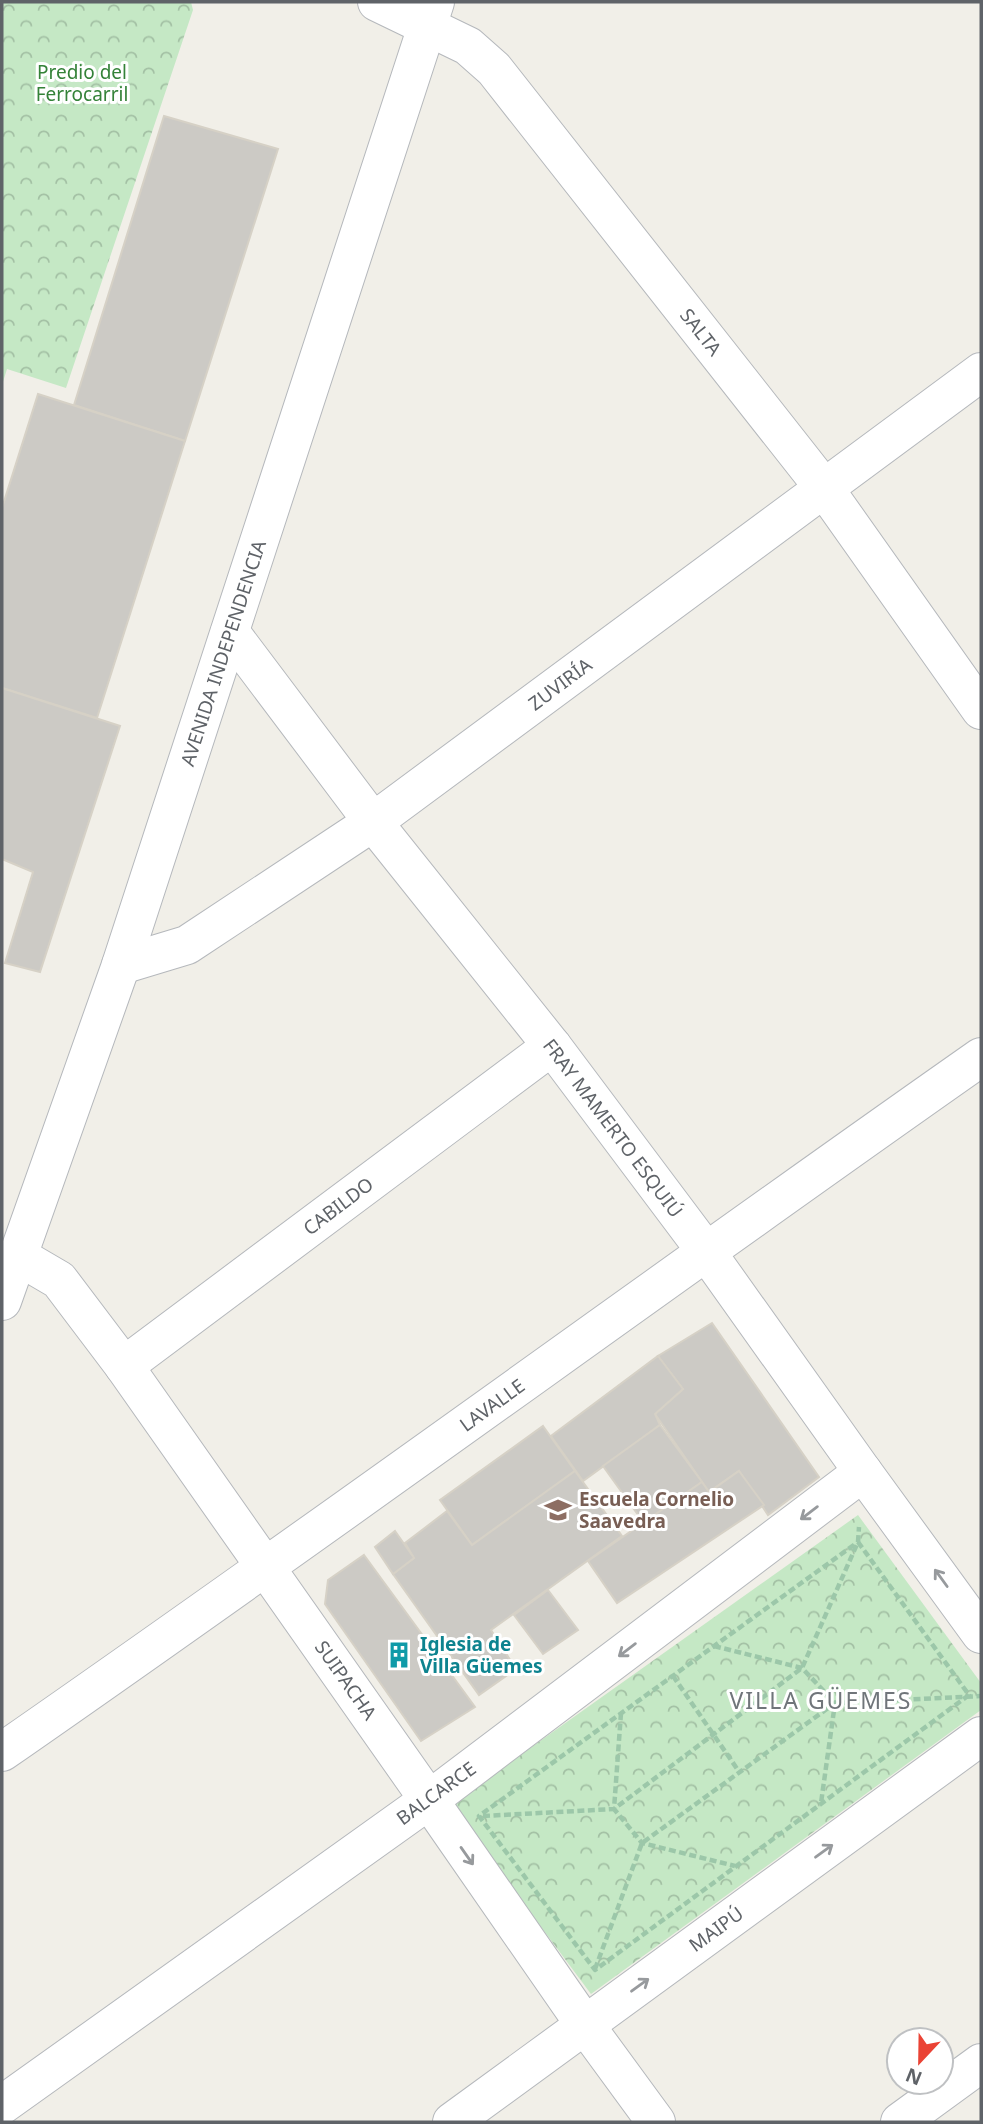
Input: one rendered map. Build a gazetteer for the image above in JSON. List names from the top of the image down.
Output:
{
  "streets": {
    "street": [
      "SALTA",
      "AVENIDA INDEPENDENCIA",
      "ZUVIRÍA",
      "FRAY MAMERTO ESQUIÚ",
      "CABILDO",
      "LAVALLE",
      "SUIPACHA",
      "BALCARCE",
      "MAIPÚ"
    ]
  },
  "crossings": [
    ["SALTA", "AVENIDA INDEPENDENCIA"],
    ["SALTA", "ZUVIRÍA"],
    ["AVENIDA INDEPENDENCIA", "ZUVIRÍA"],
    ["AVENIDA INDEPENDENCIA", "FRAY MAMERTO ESQUIÚ"],
    ["AVENIDA INDEPENDENCIA", "SUIPACHA"],
    ["ZUVIRÍA", "FRAY MAMERTO ESQUIÚ"],
    ["FRAY MAMERTO ESQUIÚ", "CABILDO"],
    ["FRAY MAMERTO ESQUIÚ", "LAVALLE"],
    ["FRAY MAMERTO ESQUIÚ", "BALCARCE"],
    ["CABILDO", "SUIPACHA"],
    ["LAVALLE", "SUIPACHA"],
    ["SUIPACHA", "BALCARCE"],
    ["SUIPACHA", "MAIPÚ"]
  ],
  "one_way": ["BALCARCE", "MAIPÚ"],
  "districts": ["VILLA GÜEMES"],
  "parks": ["Predio del Ferrocarril"],
  "places": {
    "school or university": ["Escuela Cornelio Saavedra"],
    "building": ["Iglesia de Villa Güemes"]
  },
  "north": "bottom"
}
